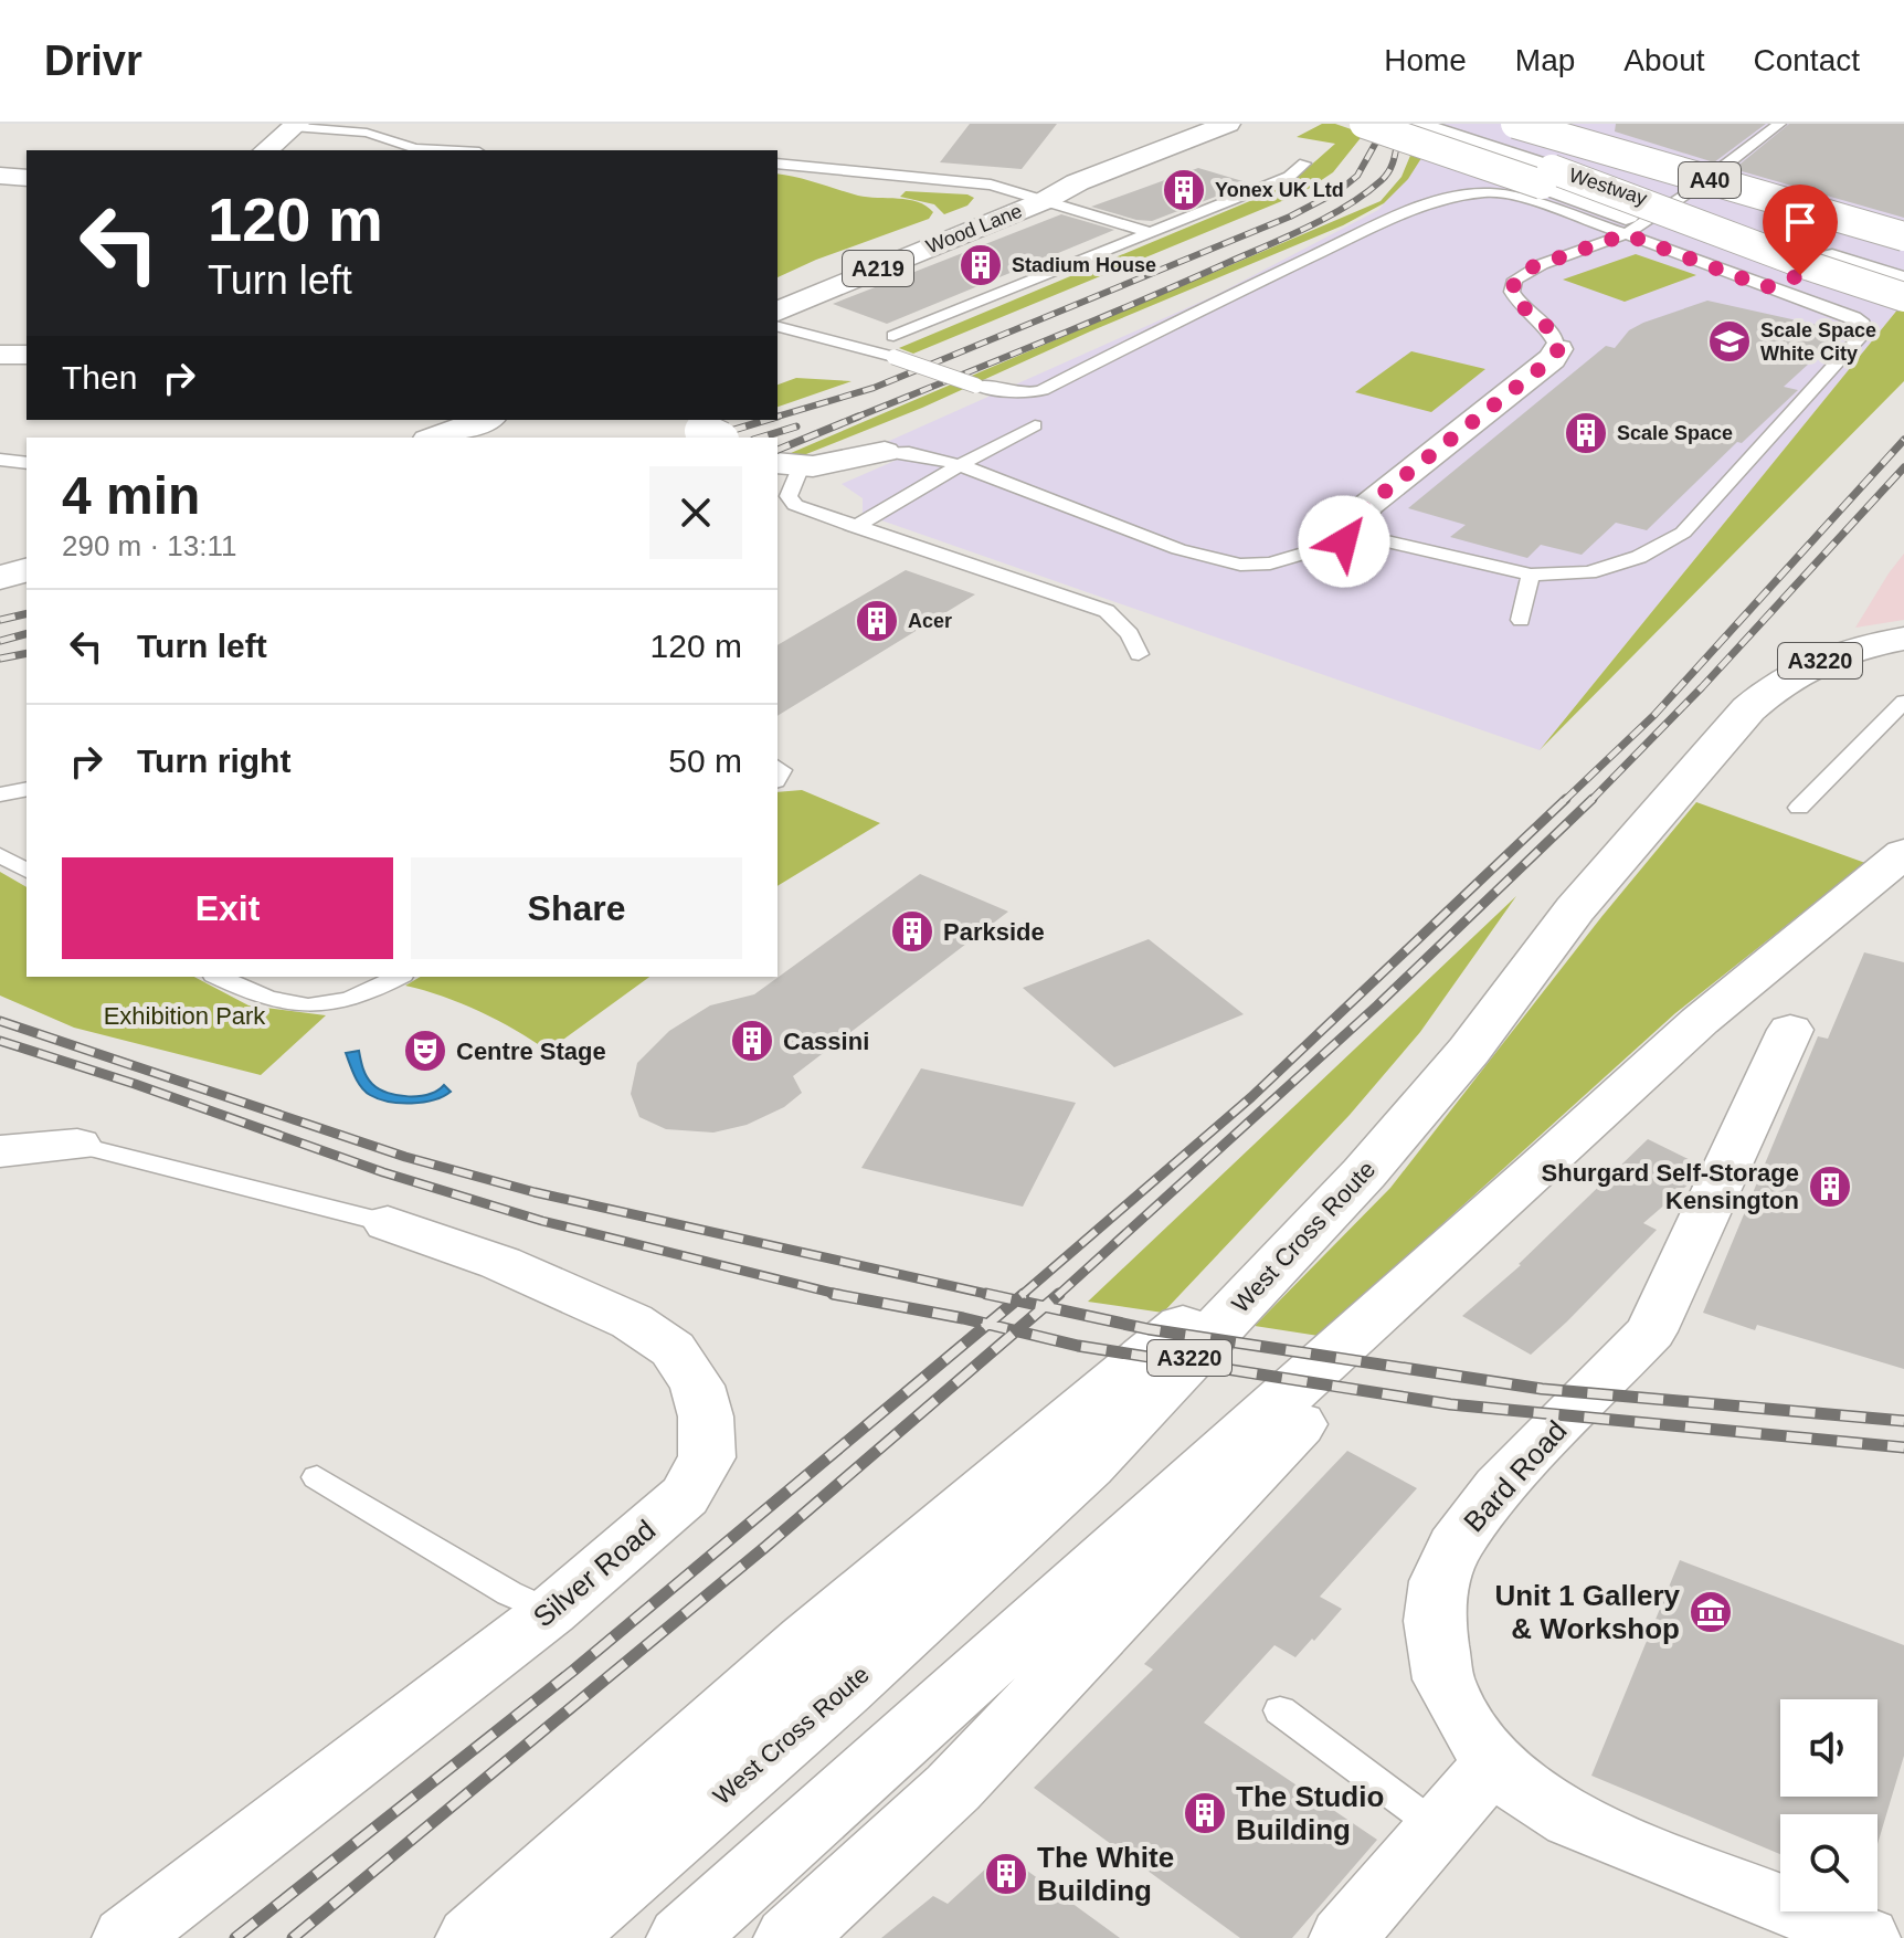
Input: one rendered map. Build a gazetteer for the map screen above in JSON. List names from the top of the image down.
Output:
{
  "streets": {
    "main road": [
      "A40",
      "Westway",
      "Wood Lane",
      "A219",
      "A3220",
      "West Cross Route"
    ],
    "street": ["Bard Road", "Silver Road"]
  },
  "crossings": [
    ["A40", "Westway"],
    ["A3220", "West Cross Route"]
  ],
  "parks": ["Exhibition Park"],
  "places": {
    "building": [
      "Yonex UK Ltd",
      "Stadium House",
      "Scale Space",
      "Acer",
      "Parkside",
      "Cassini",
      "Shurgard Self-Storage Kensington",
      "The Studio Building",
      "The White Building"
    ],
    "school or university": ["Scale Space White City"],
    "theatre": ["Centre Stage"],
    "museum": ["Unit 1 Gallery & Workshop"]
  },
  "page": {
    "header": "Drivr",
    "nav": [
      "Home",
      "Map",
      "About",
      "Contact"
    ],
    "turn": ["120 m", "Turn left"],
    "then": "Then",
    "heading": ["4 min", "290 m · 13:11"],
    "list": [
      {
        "name": "Turn left",
        "value": "120 m"
      },
      {
        "name": "Turn right",
        "value": "50 m"
      }
    ],
    "buttons": ["Exit", "Share"]
  }
}
